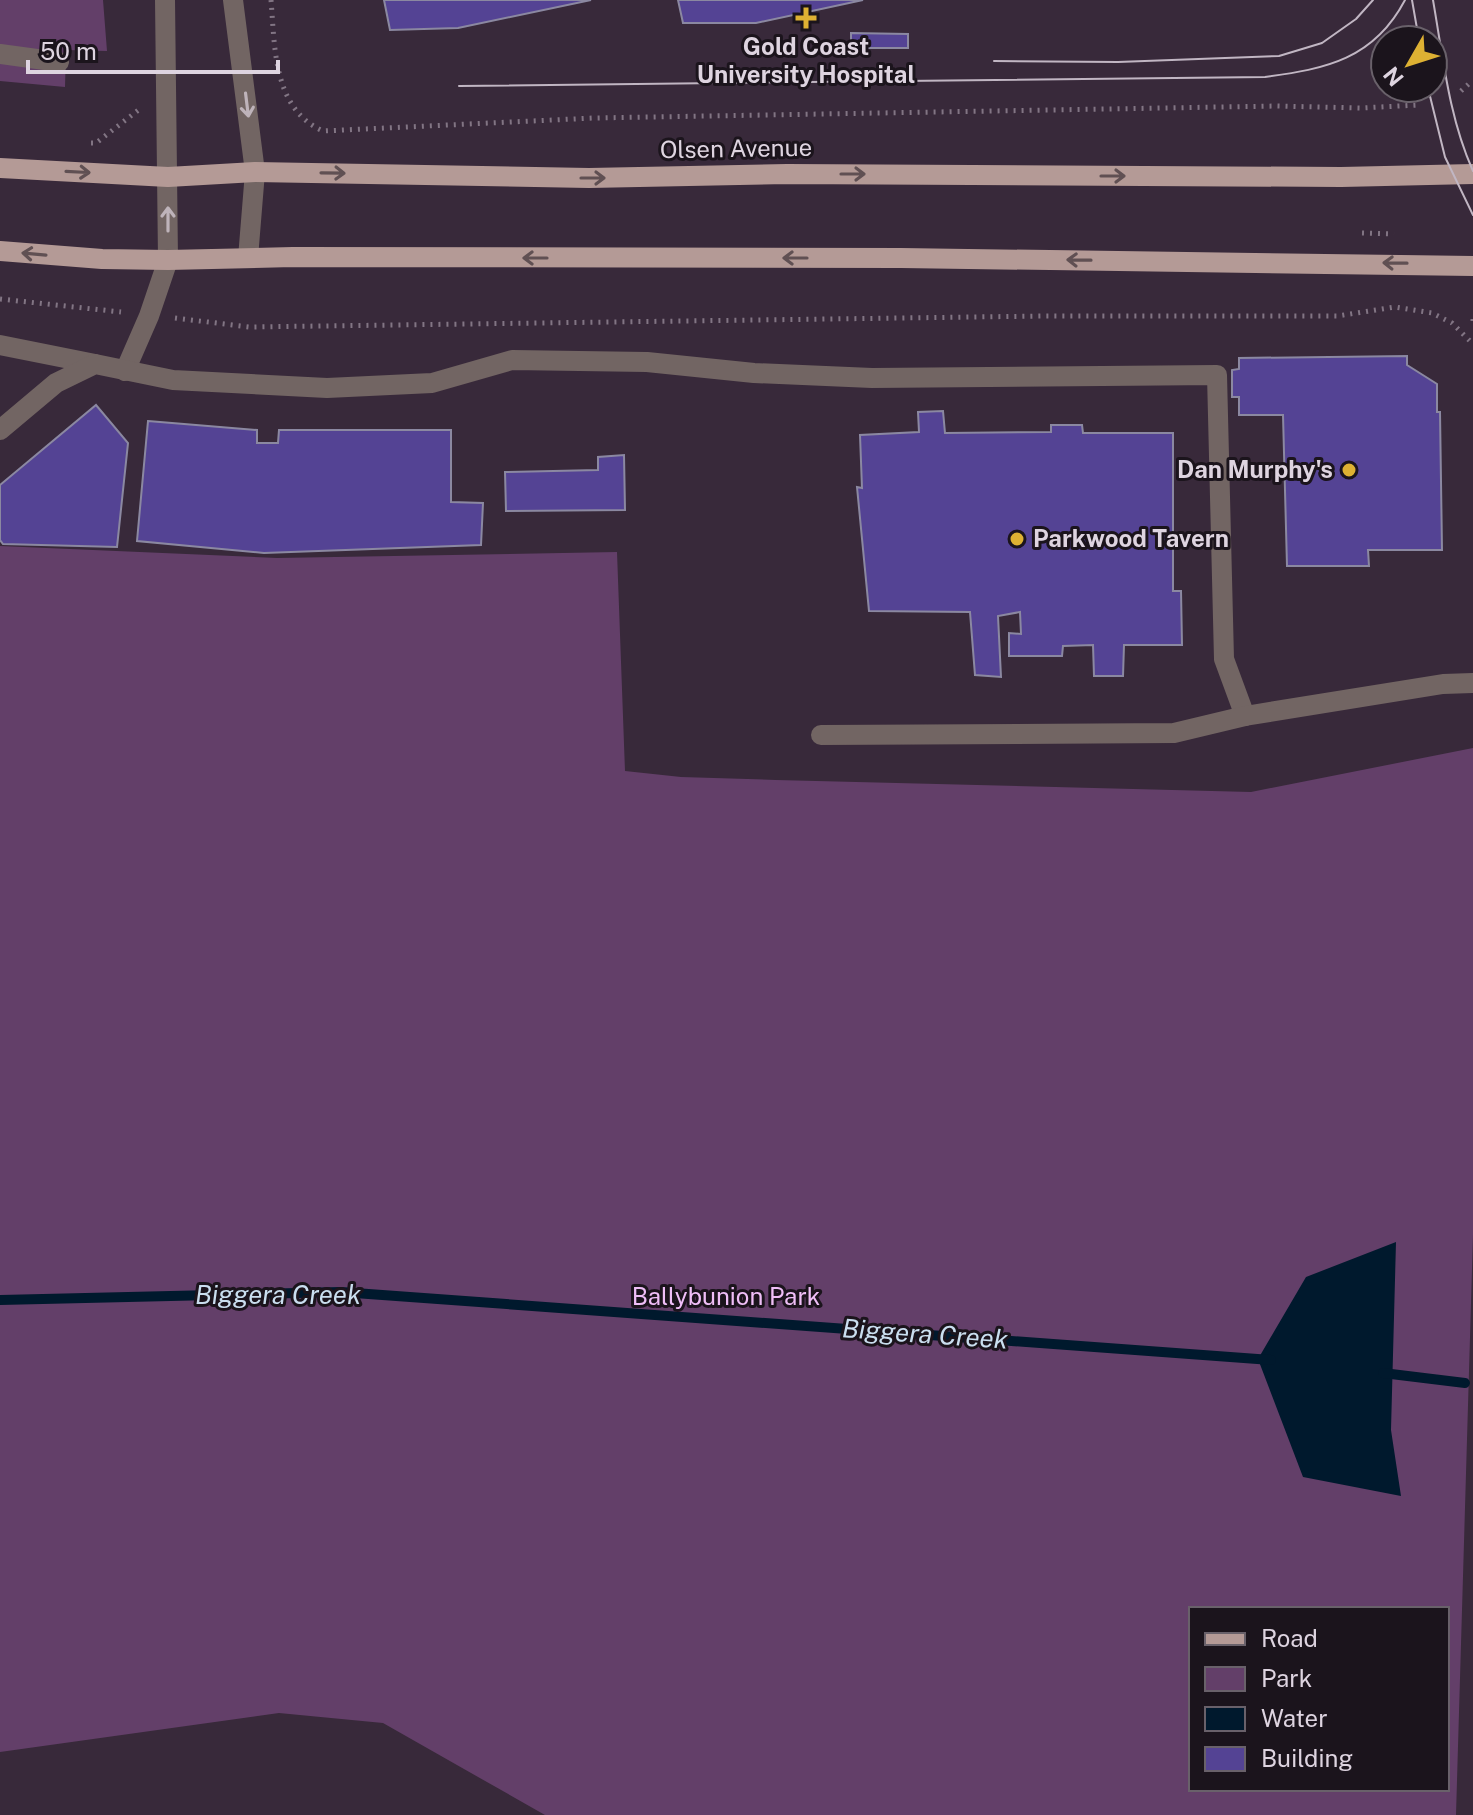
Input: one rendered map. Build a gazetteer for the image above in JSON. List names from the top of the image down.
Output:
{
  "streets": {
    "main road": ["Olsen Avenue"]
  },
  "water": ["Biggera Creek"],
  "parks": ["Ballybunion Park"],
  "places": {
    "health": ["Gold Coast University Hospital"],
    "other": ["Dan Murphy's", "Parkwood Tavern"]
  },
  "legend": [
    "Road",
    "Park",
    "Water",
    "Building"
  ],
  "scale_bar": "50 m",
  "north": "bottom left"
}
